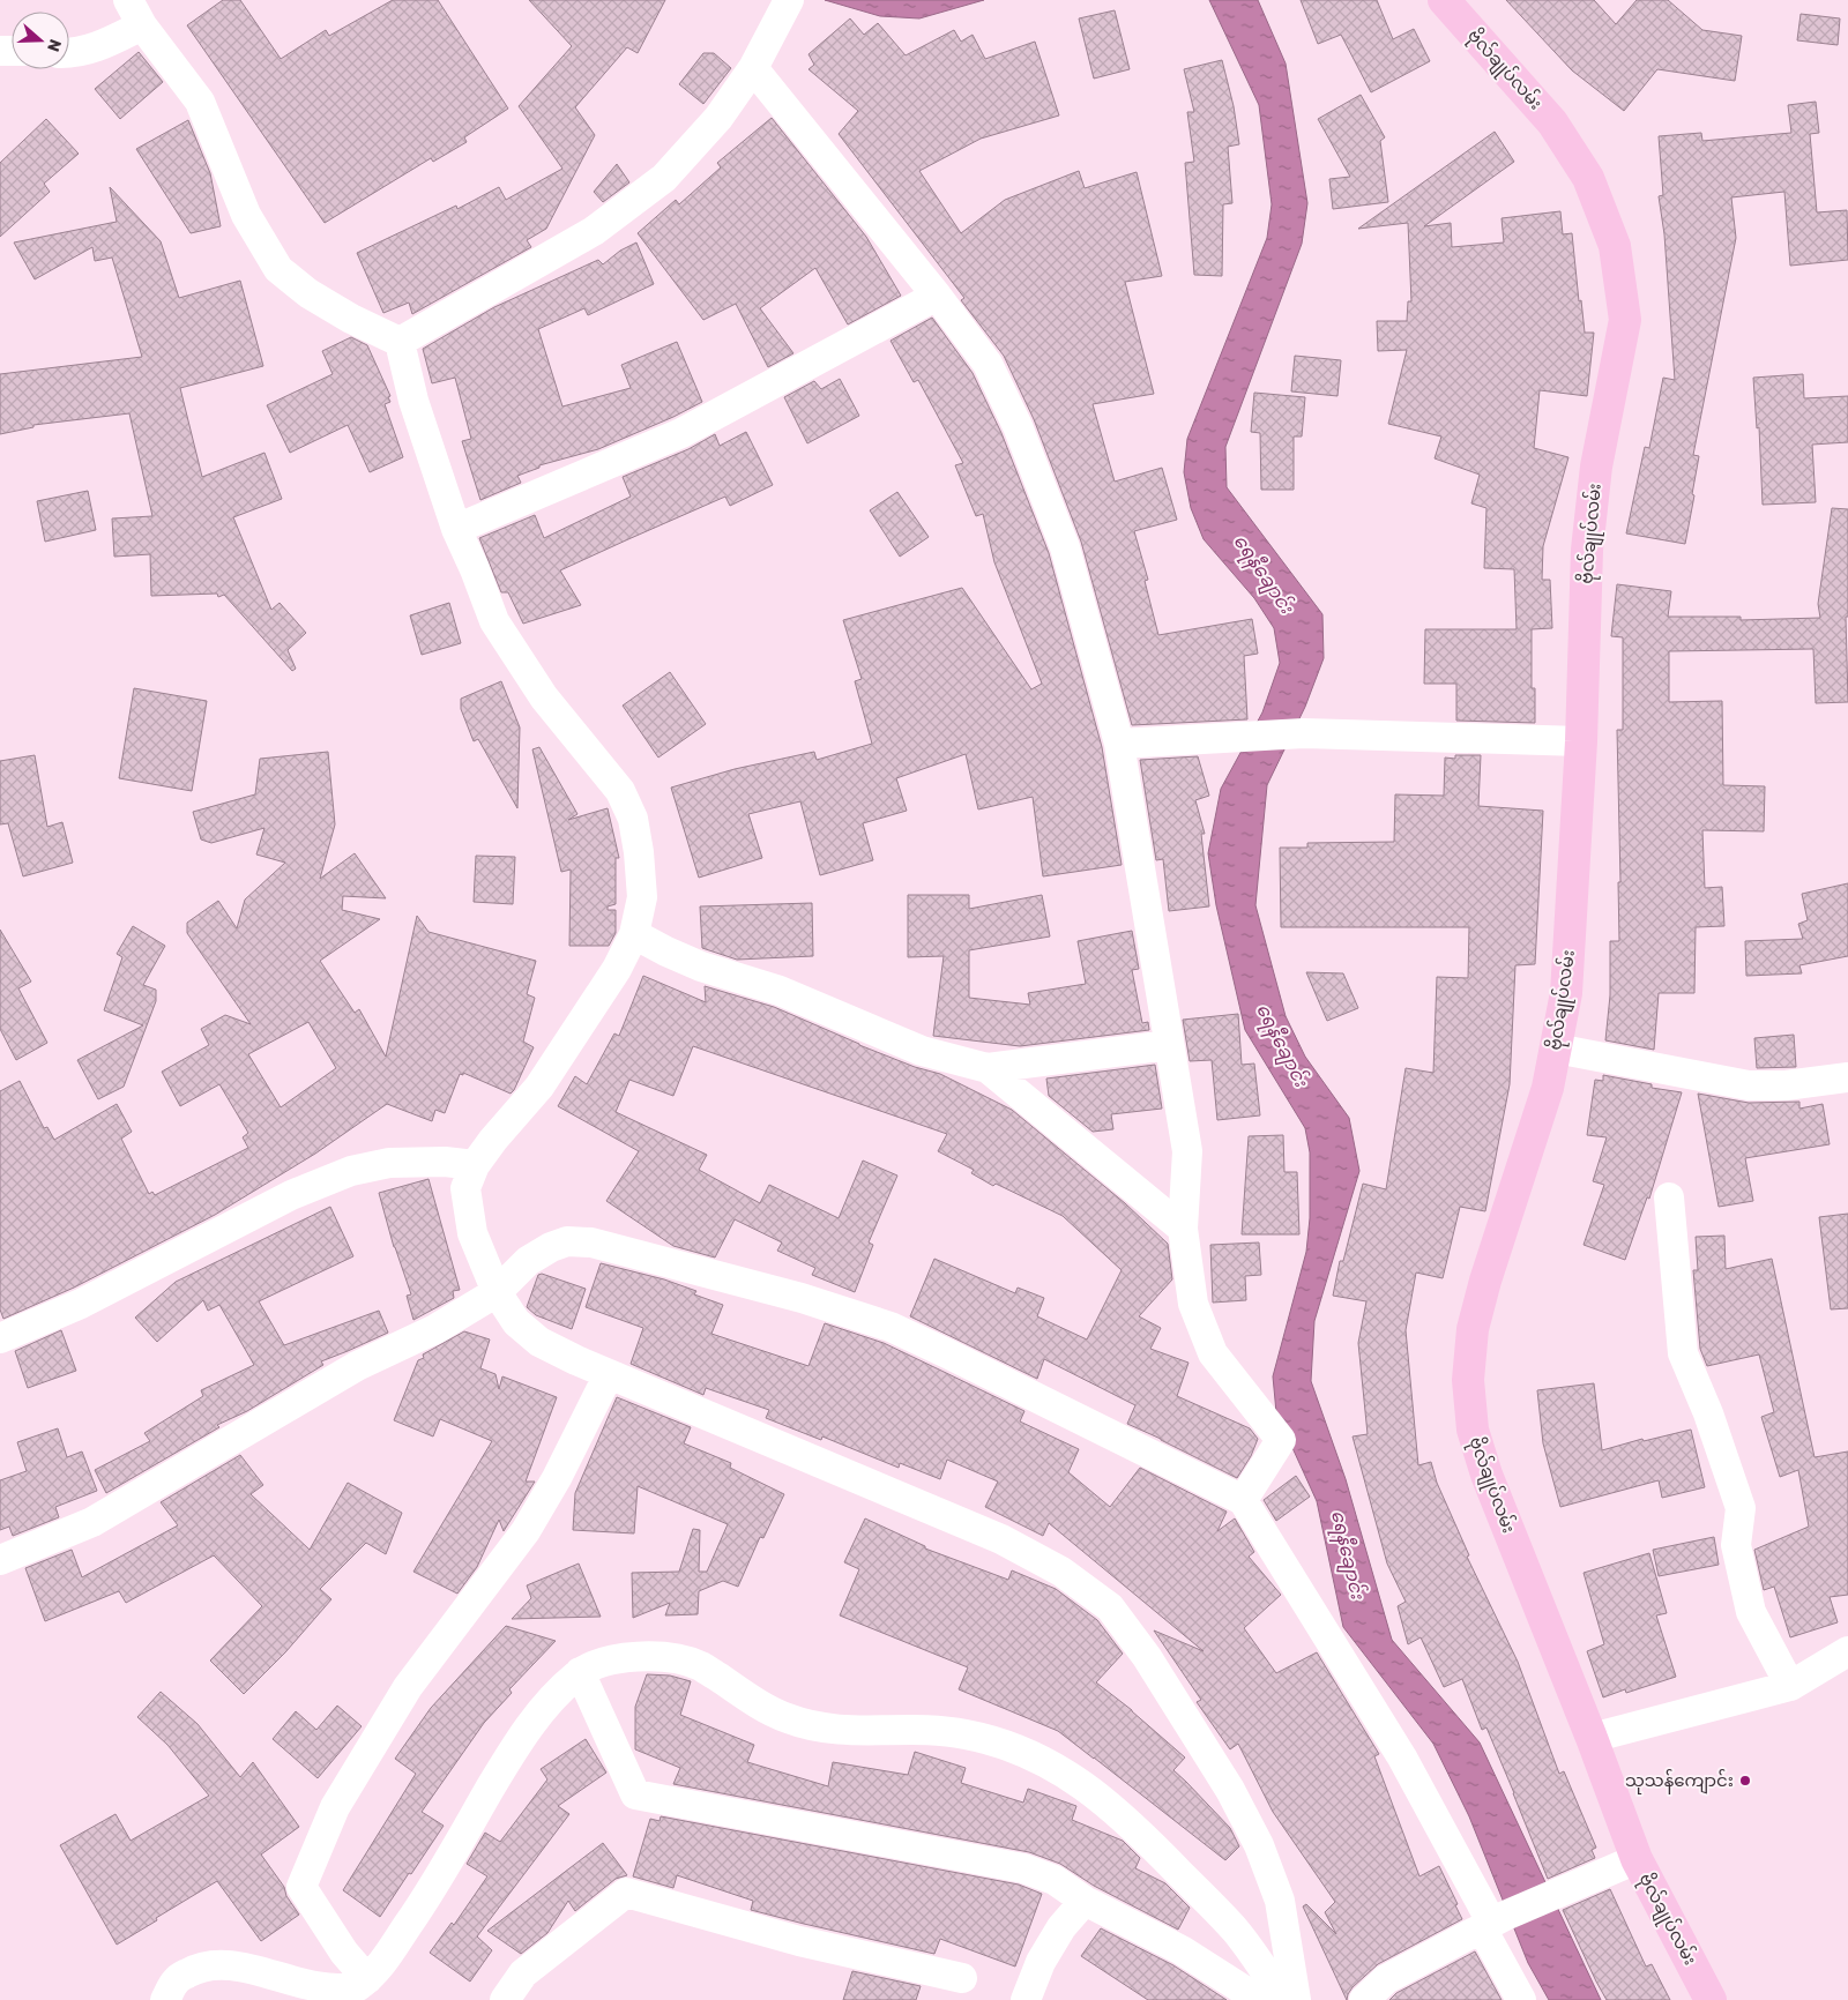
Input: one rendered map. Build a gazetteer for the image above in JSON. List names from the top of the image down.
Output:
{
  "streets": {
    "main road": ["ဗိုလ်‌ချုပ်‌လမ်း"]
  },
  "water": ["ရေနီချောင်း"],
  "places": ["သုသန်ကျောင်း"],
  "north": "right"
}
